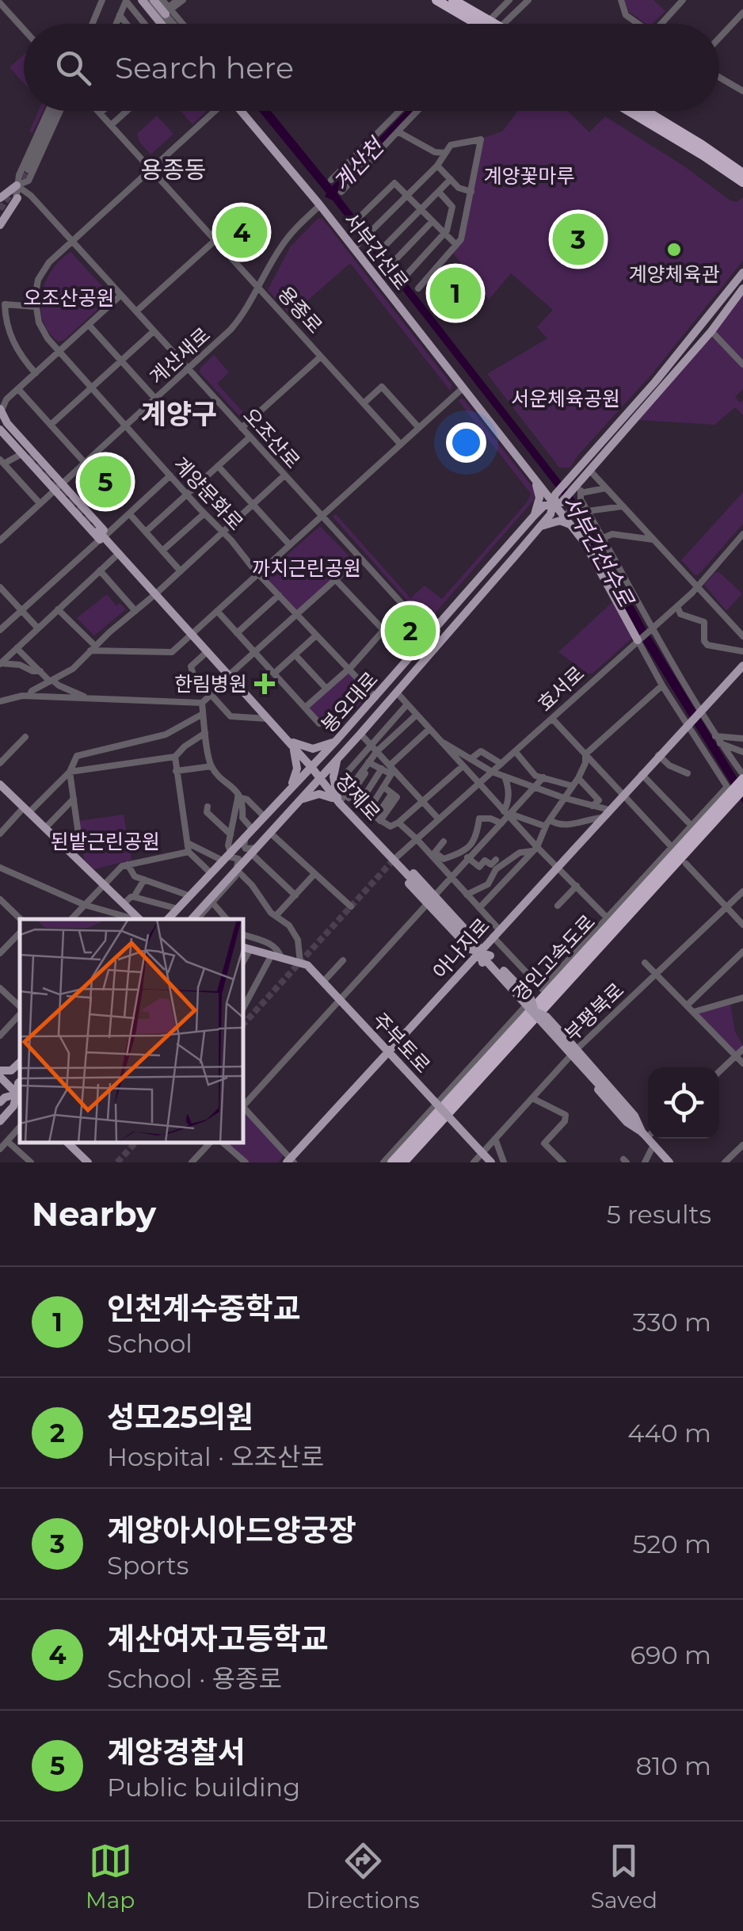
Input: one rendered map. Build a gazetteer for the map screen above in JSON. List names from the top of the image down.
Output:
{
  "streets": {
    "highway": ["경인고속도로"],
    "main road": [
      "서부간선로",
      "봉오대로",
      "장제로",
      "아나지로",
      "주부토로"
    ],
    "street": [
      "용종로",
      "계산새로",
      "오조산로",
      "계양문화로",
      "효서로",
      "부평북로"
    ]
  },
  "crossings": [
    ["서부간선로", "계산새로"],
    ["서부간선로", "효서로"],
    ["서부간선로", "봉오대로"],
    ["용종로", "계산새로"],
    ["계산새로", "오조산로"],
    ["계산새로", "계양문화로"],
    ["계산새로", "장제로"],
    ["오조산로", "봉오대로"],
    ["계양문화로", "봉오대로"],
    ["효서로", "장제로"],
    ["봉오대로", "장제로"],
    ["장제로", "아나지로"],
    ["장제로", "경인고속도로"],
    ["장제로", "부평북로"],
    ["아나지로", "주부토로"],
    ["부평북로", "주부토로"]
  ],
  "districts": ["용종동", "계양구"],
  "water": ["계산천", "서부간선수로"],
  "parks": [
    "계양꽃마루",
    "오조산공원",
    "서운체육공원",
    "까치근린공원",
    "된밭근린공원"
  ],
  "places": {
    "other": ["계양체육관"],
    "health": ["한림병원"]
  },
  "page": {
    "search": "Search here",
    "pins": [
      "4",
      "3",
      "1",
      "5",
      "2"
    ],
    "heading": ["Nearby", "5 results"],
    "list": [
      {
        "mark": "1",
        "name": "인천계수중학교",
        "note": "School",
        "value": "330 m"
      },
      {
        "mark": "2",
        "name": "성모25의원",
        "note": "Hospital · 오조산로",
        "value": "440 m"
      },
      {
        "mark": "3",
        "name": "계양아시아드양궁장",
        "note": "Sports",
        "value": "520 m"
      },
      {
        "mark": "4",
        "name": "계산여자고등학교",
        "note": "School · 용종로",
        "value": "690 m"
      },
      {
        "mark": "5",
        "name": "계양경찰서",
        "note": "Public building",
        "value": "810 m"
      }
    ],
    "nav": ["Map", "Directions", "Saved"]
  }
}
